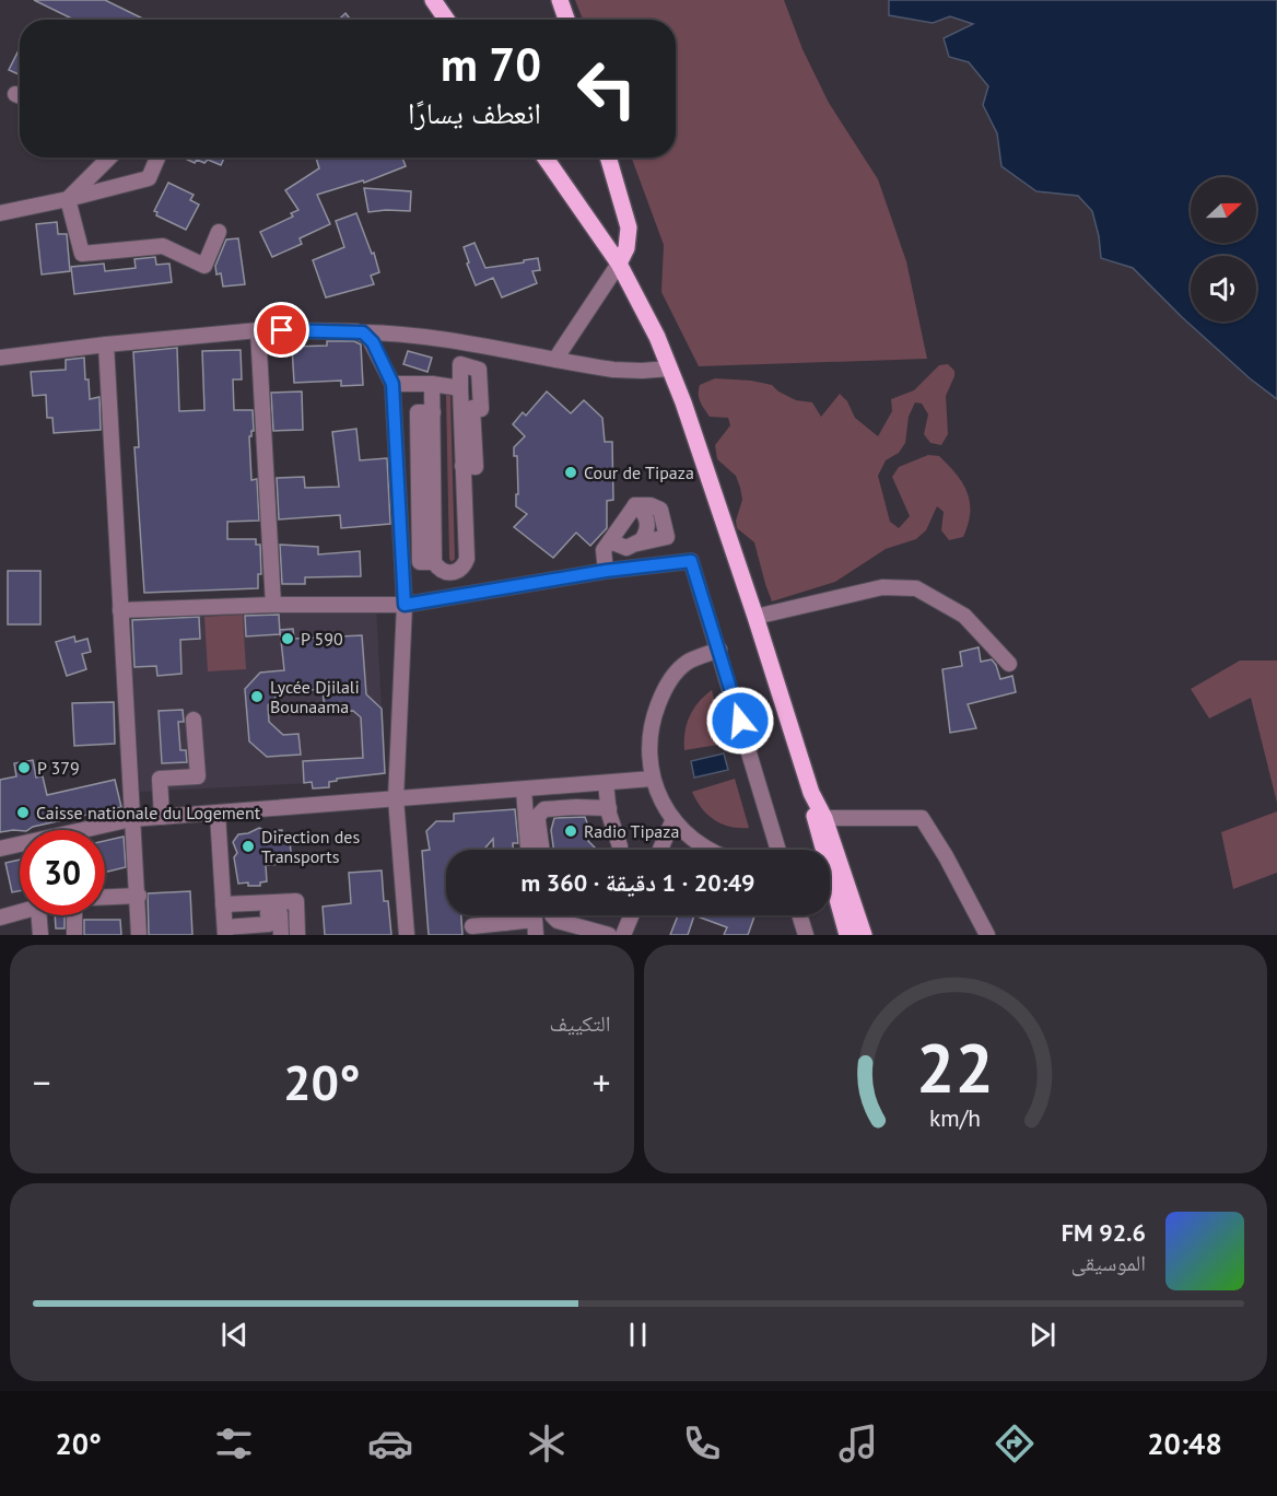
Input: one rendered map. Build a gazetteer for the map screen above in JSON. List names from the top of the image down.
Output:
{
  "places": [
    "Cour de Tipaza",
    "P 590",
    "Lycée Djilali Bounaama",
    "P 379",
    "Caisse nationale du Logement",
    "Radio Tipaza",
    "Direction des Transports"
  ],
  "north": "right",
  "page": {
    "turn": ["70 m", "انعطف يسارًا"],
    "limit": "30",
    "trip": "20:49 · 1 دقيقة · 360 m",
    "tile": "التكييف",
    "heat": ["−", "20°", "+"],
    "song": ["92.6 FM", "الموسيقى"],
    "tabs": ["20:48", "20°"],
    "gauge": ["22", "km/h"]
  }
}
